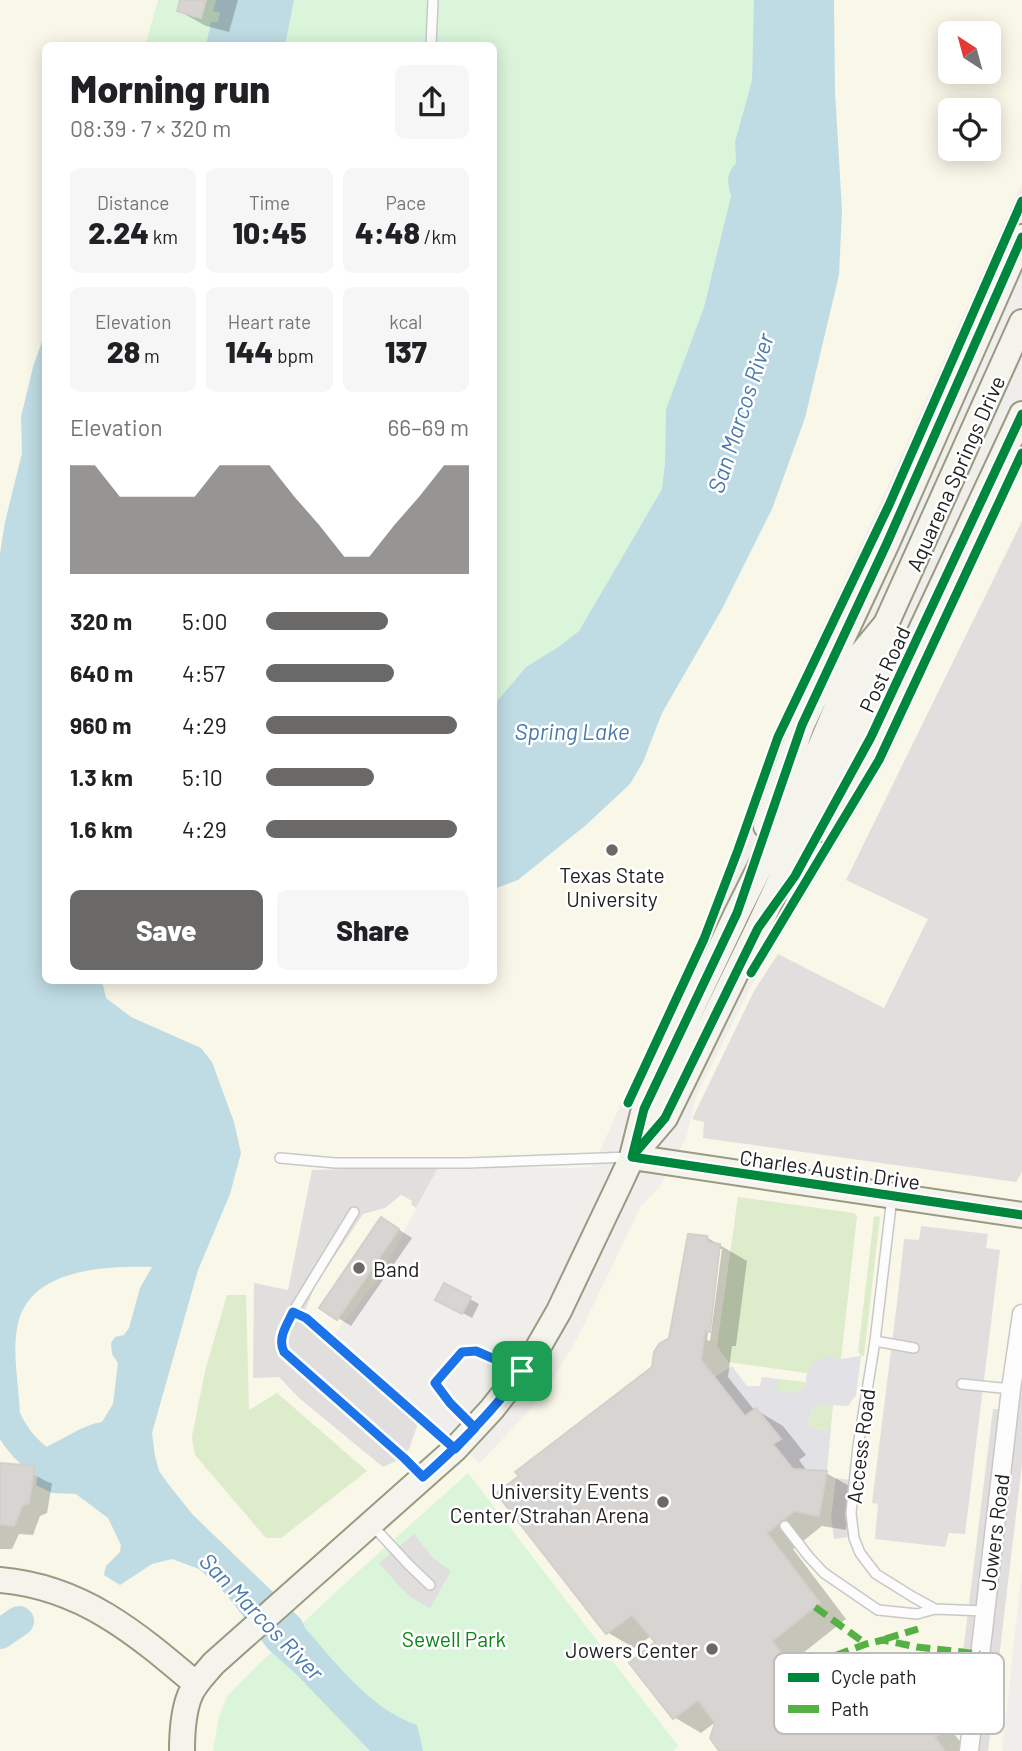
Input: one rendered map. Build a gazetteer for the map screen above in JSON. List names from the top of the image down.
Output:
{
  "streets": {
    "main road": ["Aquarena Springs Drive", "Post Road", "Charles Austin Drive"],
    "street": ["Jowers Road"],
    "lane": ["Access Road"]
  },
  "crossings": [
    ["Aquarena Springs Drive", "Post Road"],
    ["Aquarena Springs Drive", "Charles Austin Drive"],
    ["Charles Austin Drive", "Access Road"],
    ["Access Road", "Jowers Road"]
  ],
  "water": ["San Marcos River", "Spring Lake"],
  "parks": ["Sewell Park"],
  "places": [
    "Texas State University",
    "Band",
    "University Events Center/Strahan Arena",
    "Jowers Center"
  ],
  "legend": ["Cycle path", "Path"],
  "north": "top left",
  "page": {
    "heading": ["Morning run", "08:39 · 7 × 320 m"],
    "stats": [
      ["Distance", "2.24 km"],
      ["Time", "10:45"],
      ["Pace", "4:48 /km"],
      ["Elevation", "28 m"],
      ["Heart rate", "144 bpm"],
      ["kcal", "137"]
    ],
    "chart": ["Elevation", "66–69 m"],
    "list": [
      {
        "name": "320 m",
        "note": "5:00"
      },
      {
        "name": "640 m",
        "note": "4:57"
      },
      {
        "name": "960 m",
        "note": "4:29"
      },
      {
        "name": "1.3 km",
        "note": "5:10"
      },
      {
        "name": "1.6 km",
        "note": "4:29"
      }
    ],
    "buttons": ["Save", "Share"]
  }
}
